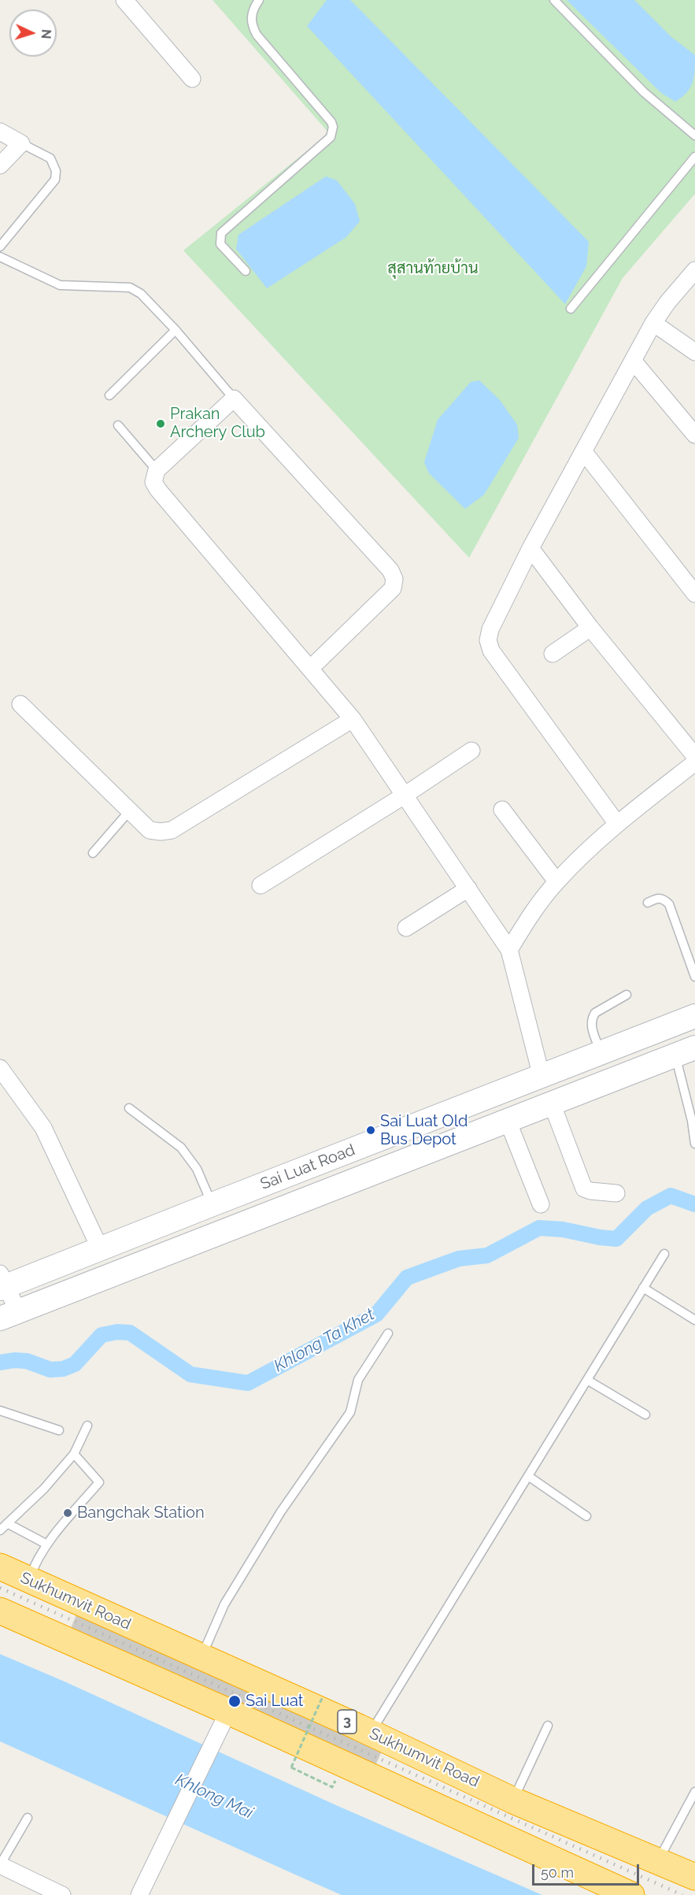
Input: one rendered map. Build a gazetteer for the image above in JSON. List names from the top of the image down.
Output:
{
  "streets": {
    "highway": ["Sukhumvit Road", "3"],
    "main road": ["Sai Luat Road"]
  },
  "water": ["Khlong Ta Khet", "Khlong Mai"],
  "parks": ["สุสานท้ายบ้าน"],
  "places": [
    "Prakan Archery Club",
    "Sai Luat Old Bus Depot",
    "Bangchak Station",
    "Sai Luat"
  ],
  "scale_bar": "50 m",
  "north": "right"
}
